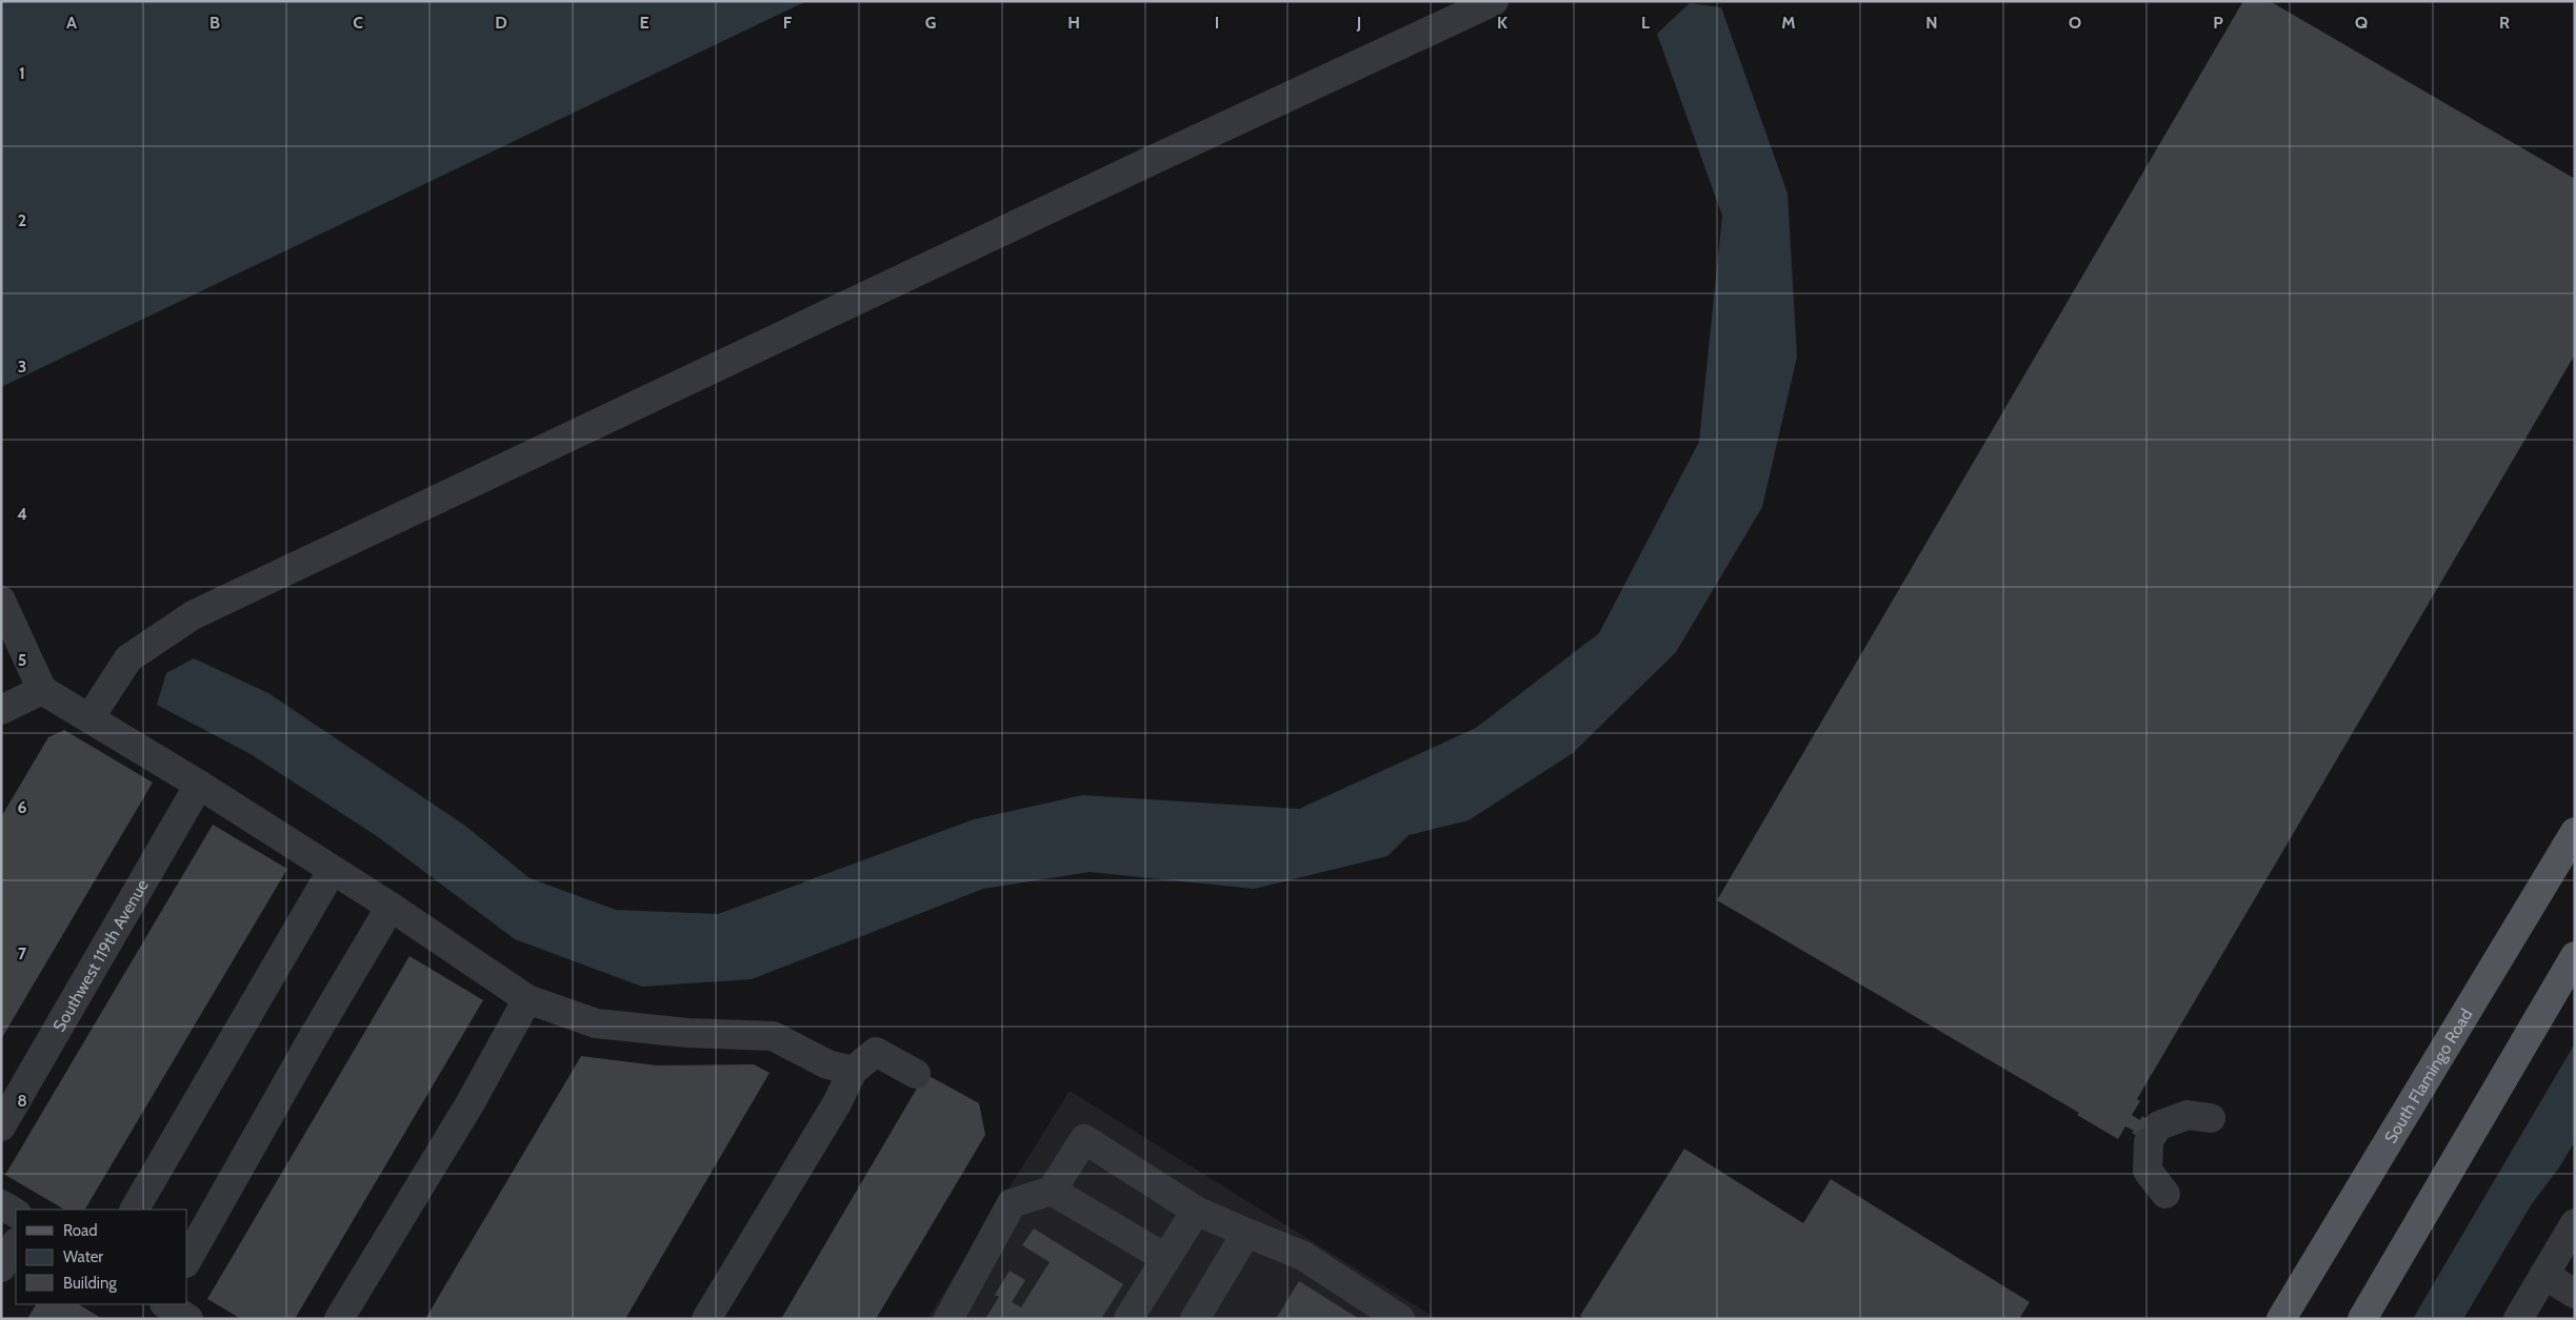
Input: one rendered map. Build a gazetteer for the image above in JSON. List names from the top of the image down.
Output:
{
  "streets": {
    "main road": ["South Flamingo Road"],
    "street": ["Southwest 119th Avenue"]
  },
  "legend": ["Road", "Water", "Building"],
  "grid": {
    "columns": [
      "A",
      "B",
      "C",
      "D",
      "E",
      "F",
      "G",
      "H",
      "I",
      "J",
      "K",
      "L",
      "M",
      "N",
      "O",
      "P",
      "Q",
      "R"
    ],
    "rows": [
      "1",
      "2",
      "3",
      "4",
      "5",
      "6",
      "7",
      "8"
    ]
  }
}
